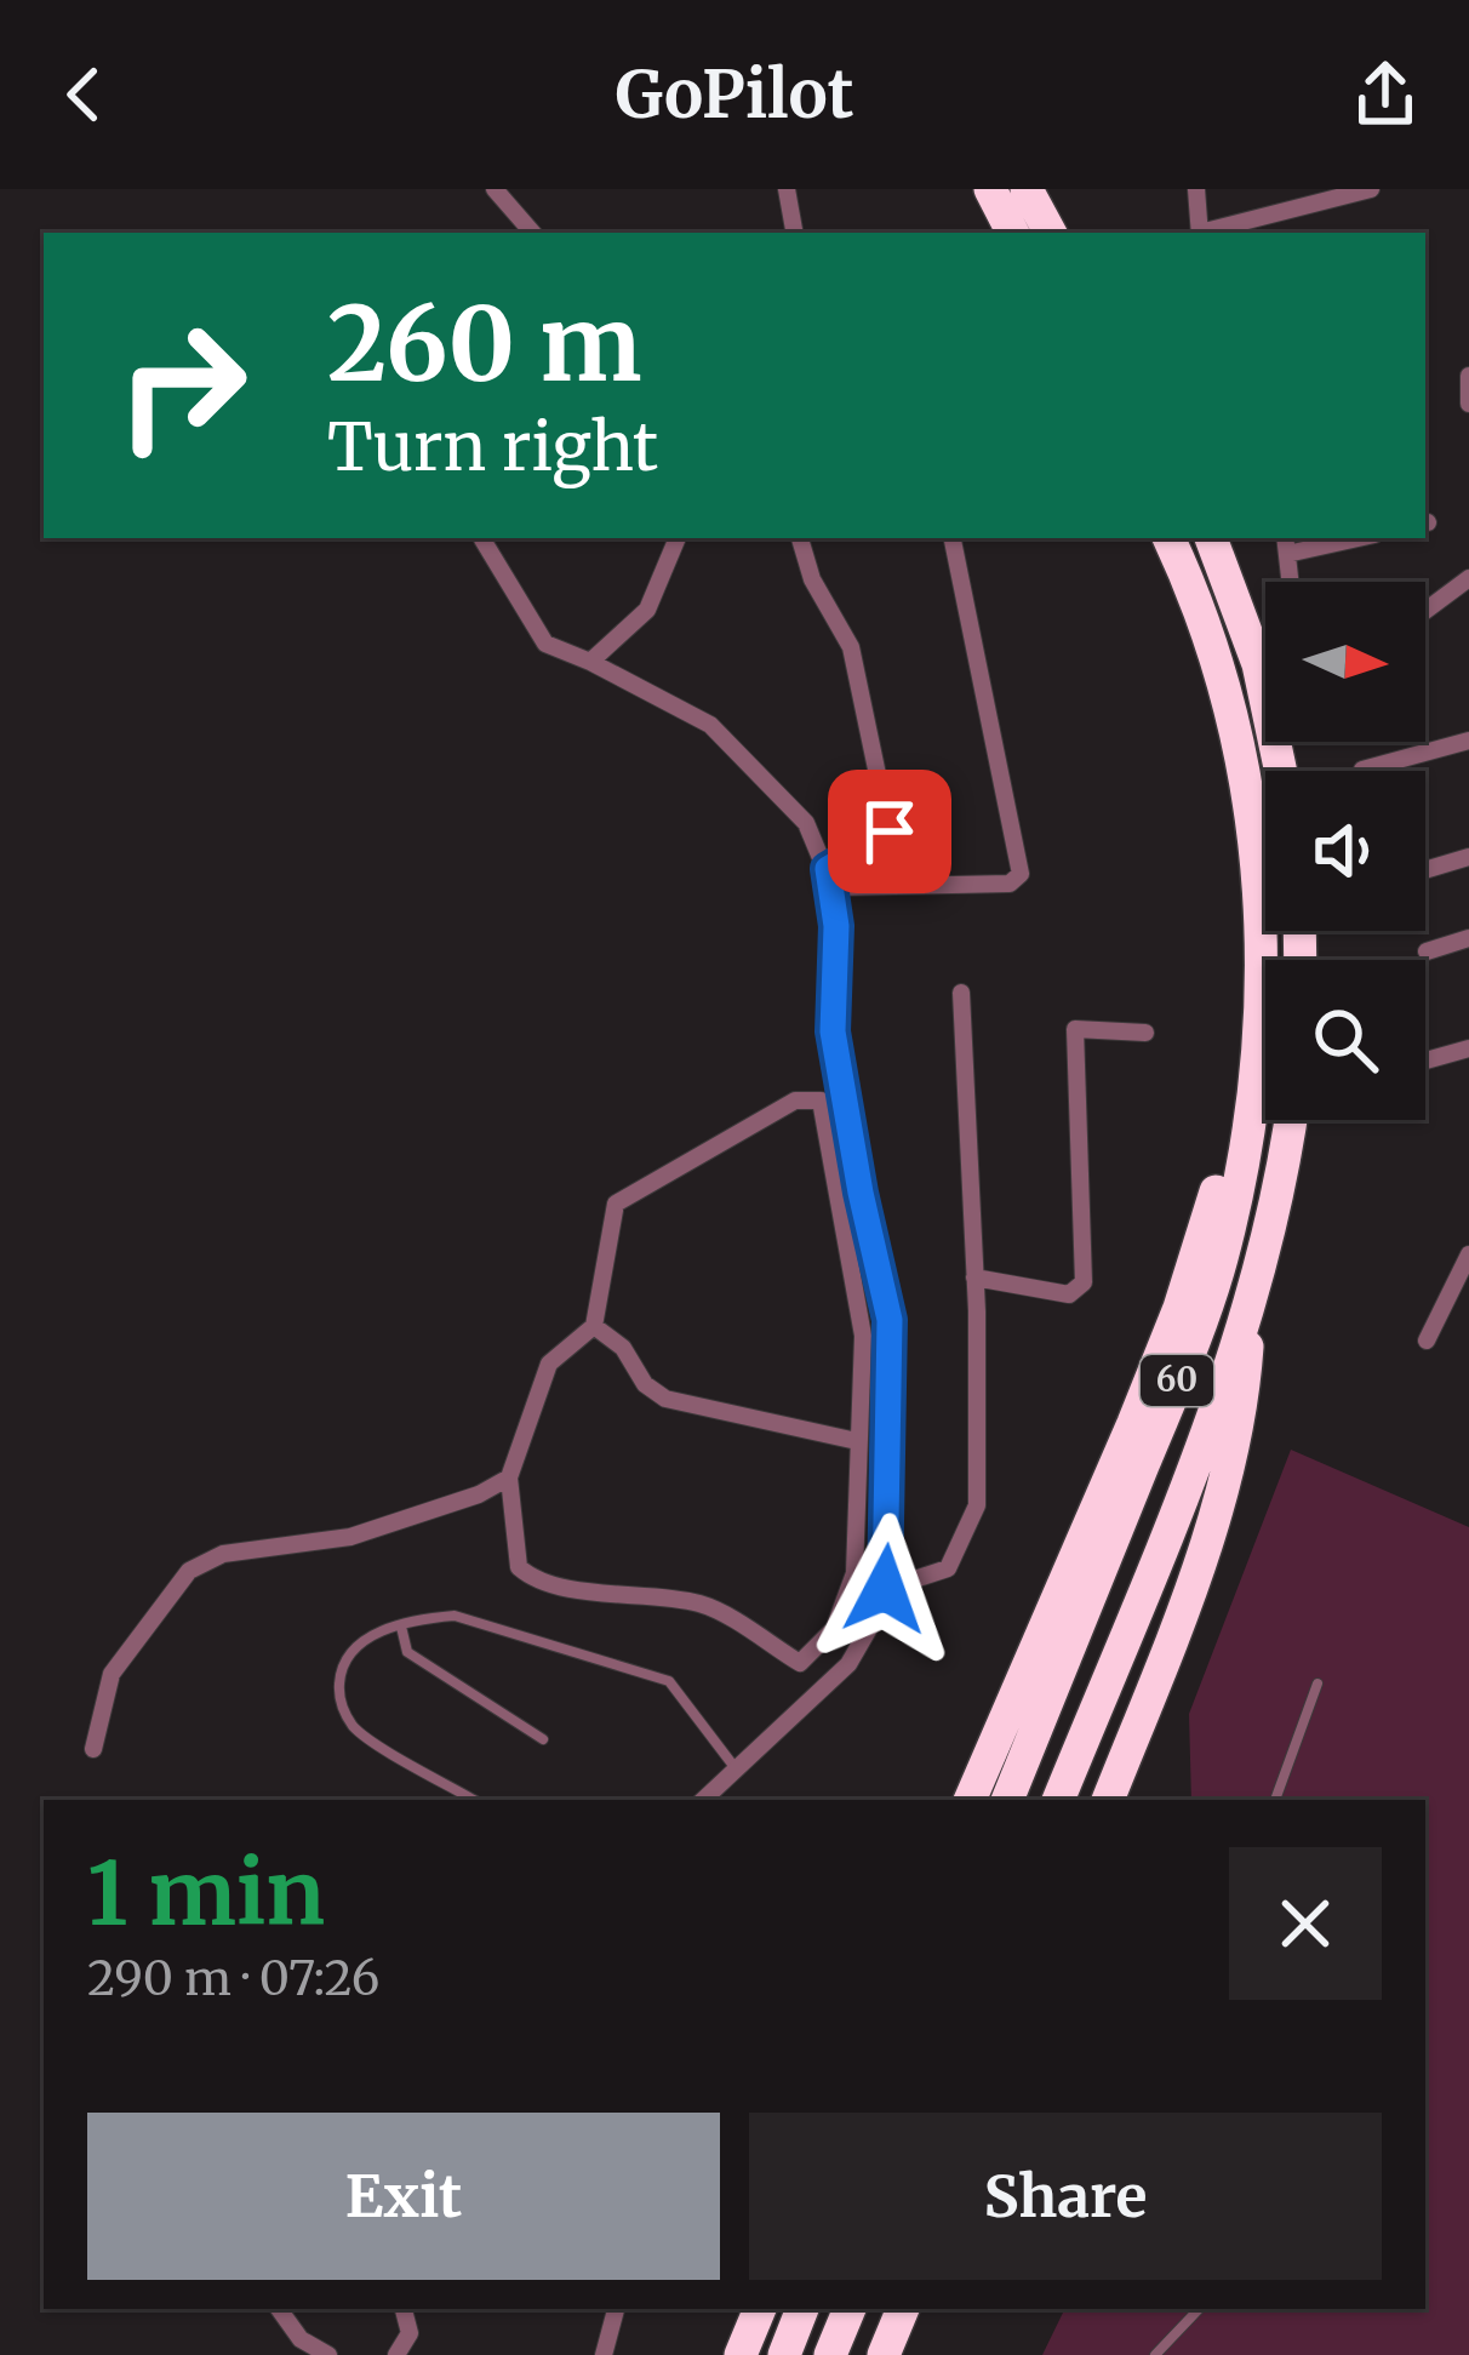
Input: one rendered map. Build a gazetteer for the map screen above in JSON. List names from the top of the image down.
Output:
{
  "streets": {
    "highway": ["60"]
  },
  "north": "right",
  "page": {
    "header": "GoPilot",
    "turn": ["260 m", "Turn right"],
    "heading": ["1 min", "290 m · 07:26"],
    "buttons": ["Exit", "Share"]
  }
}
